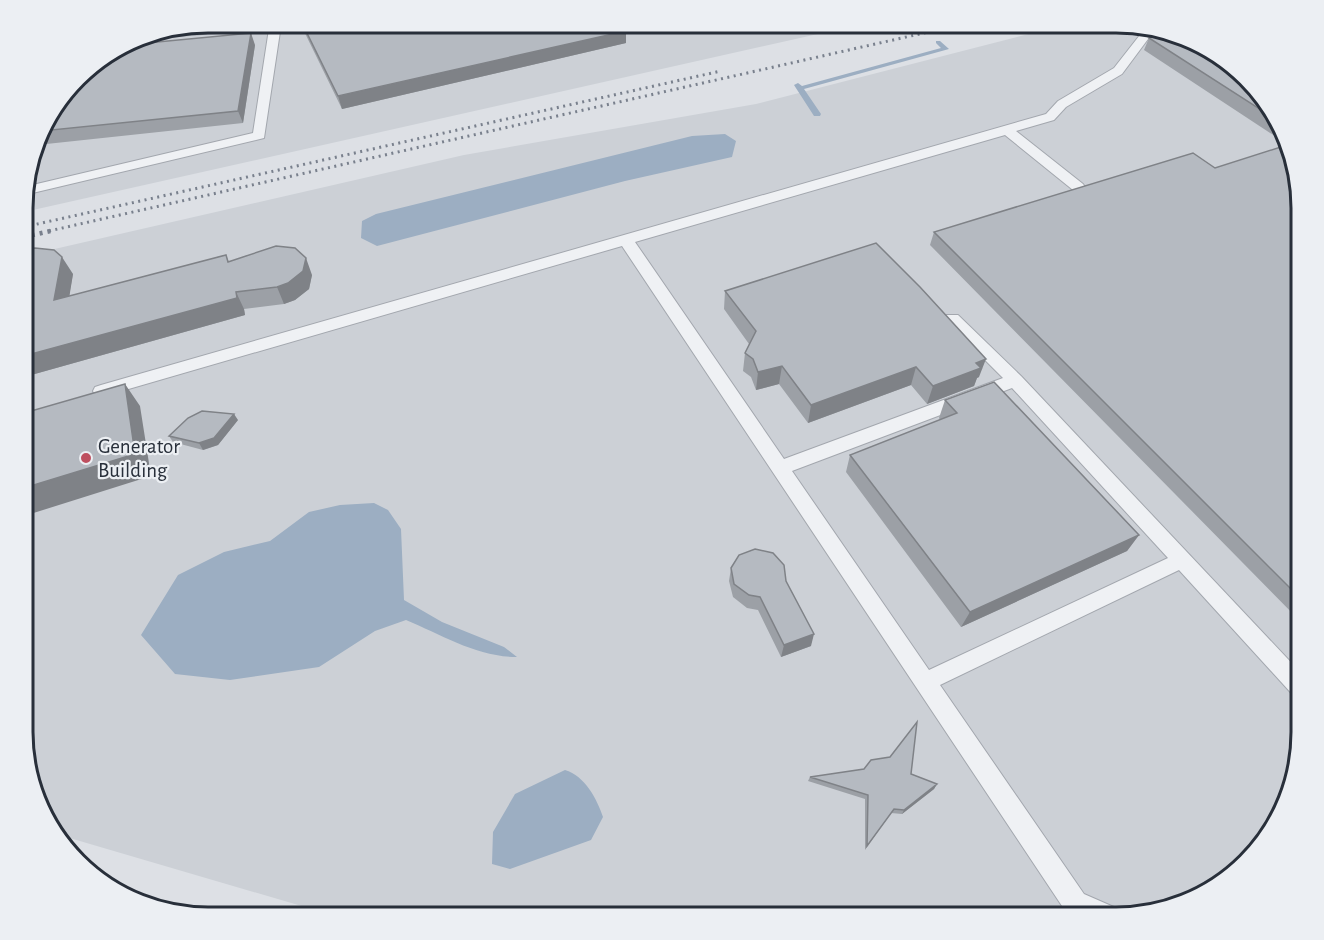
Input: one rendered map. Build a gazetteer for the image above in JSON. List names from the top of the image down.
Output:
{
  "places": ["Generator Building"]
}
